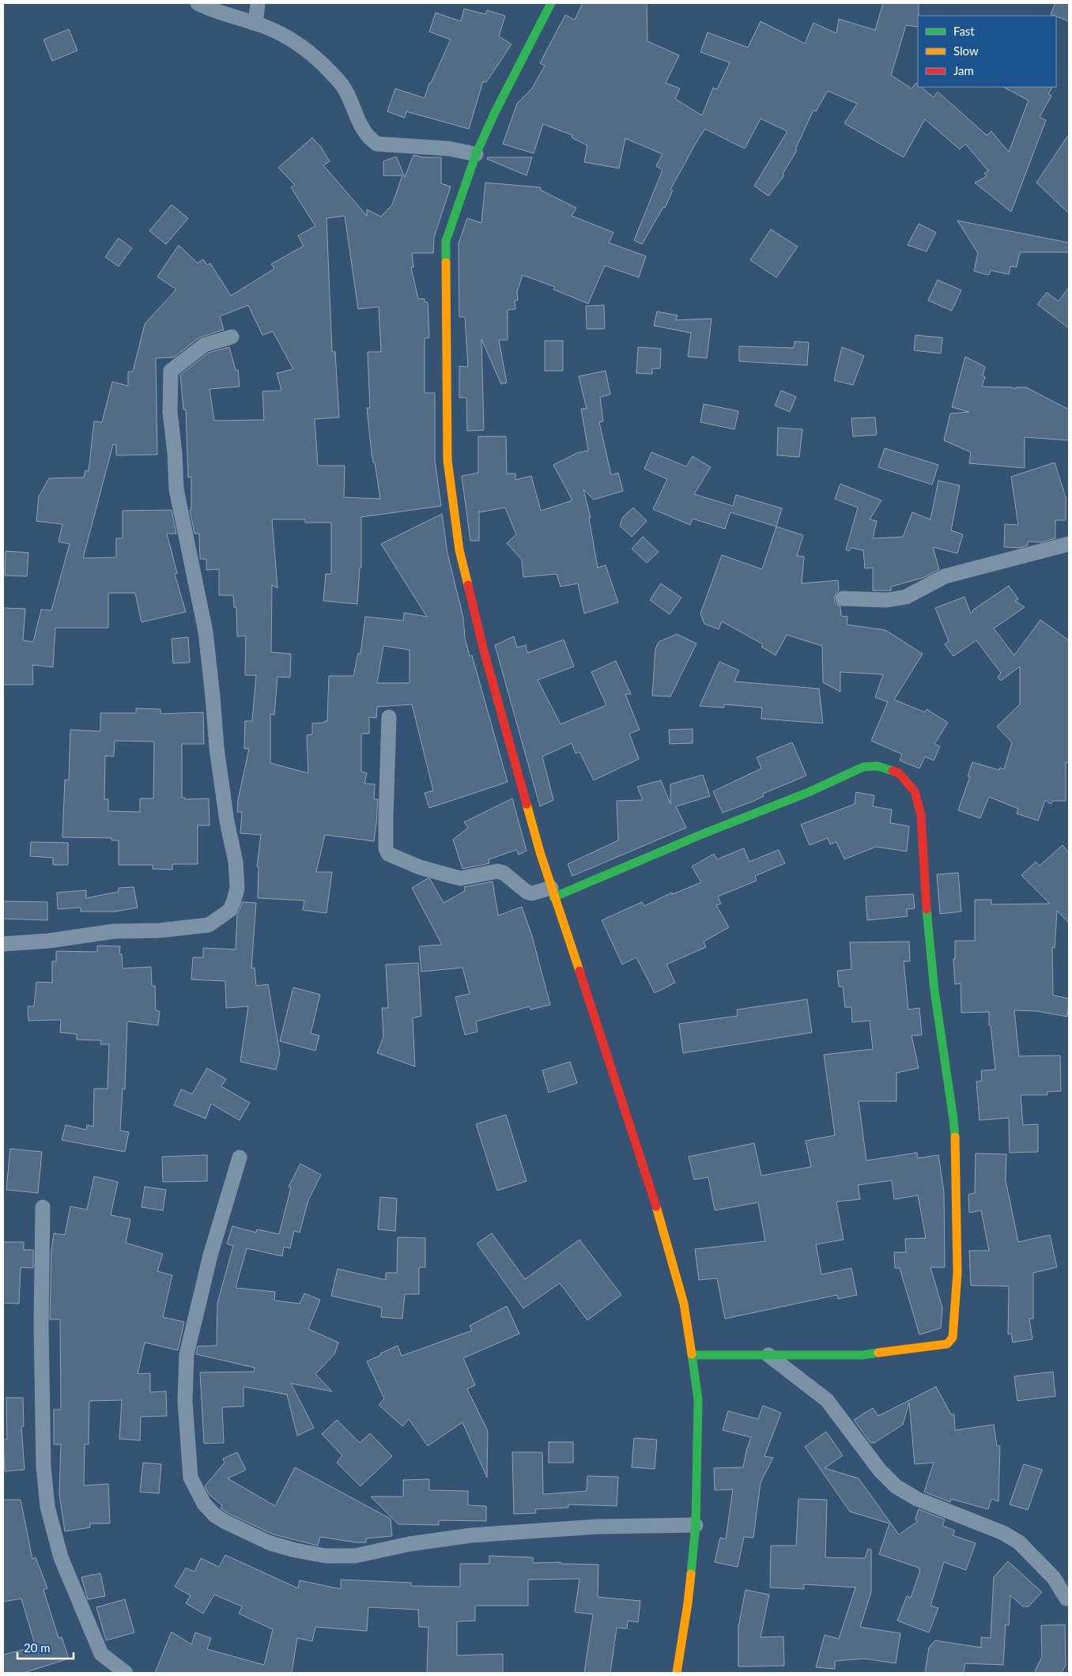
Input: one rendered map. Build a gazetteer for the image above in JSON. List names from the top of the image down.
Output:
{
  "legend": ["Fast", "Slow", "Jam"],
  "scale_bar": "20 m"
}
